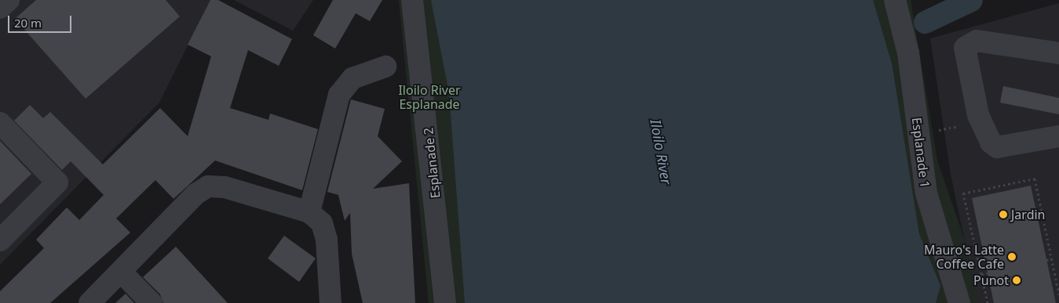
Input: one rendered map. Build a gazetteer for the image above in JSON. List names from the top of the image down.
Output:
{
  "streets": {
    "street": ["Esplanade 1", "Esplanade 2"]
  },
  "water": ["Iloilo River"],
  "parks": ["Iloilo River Esplanade"],
  "places": ["Jardin", "Mauro's Latte Coffee Cafe", "Punot"],
  "scale_bar": "20 m"
}
